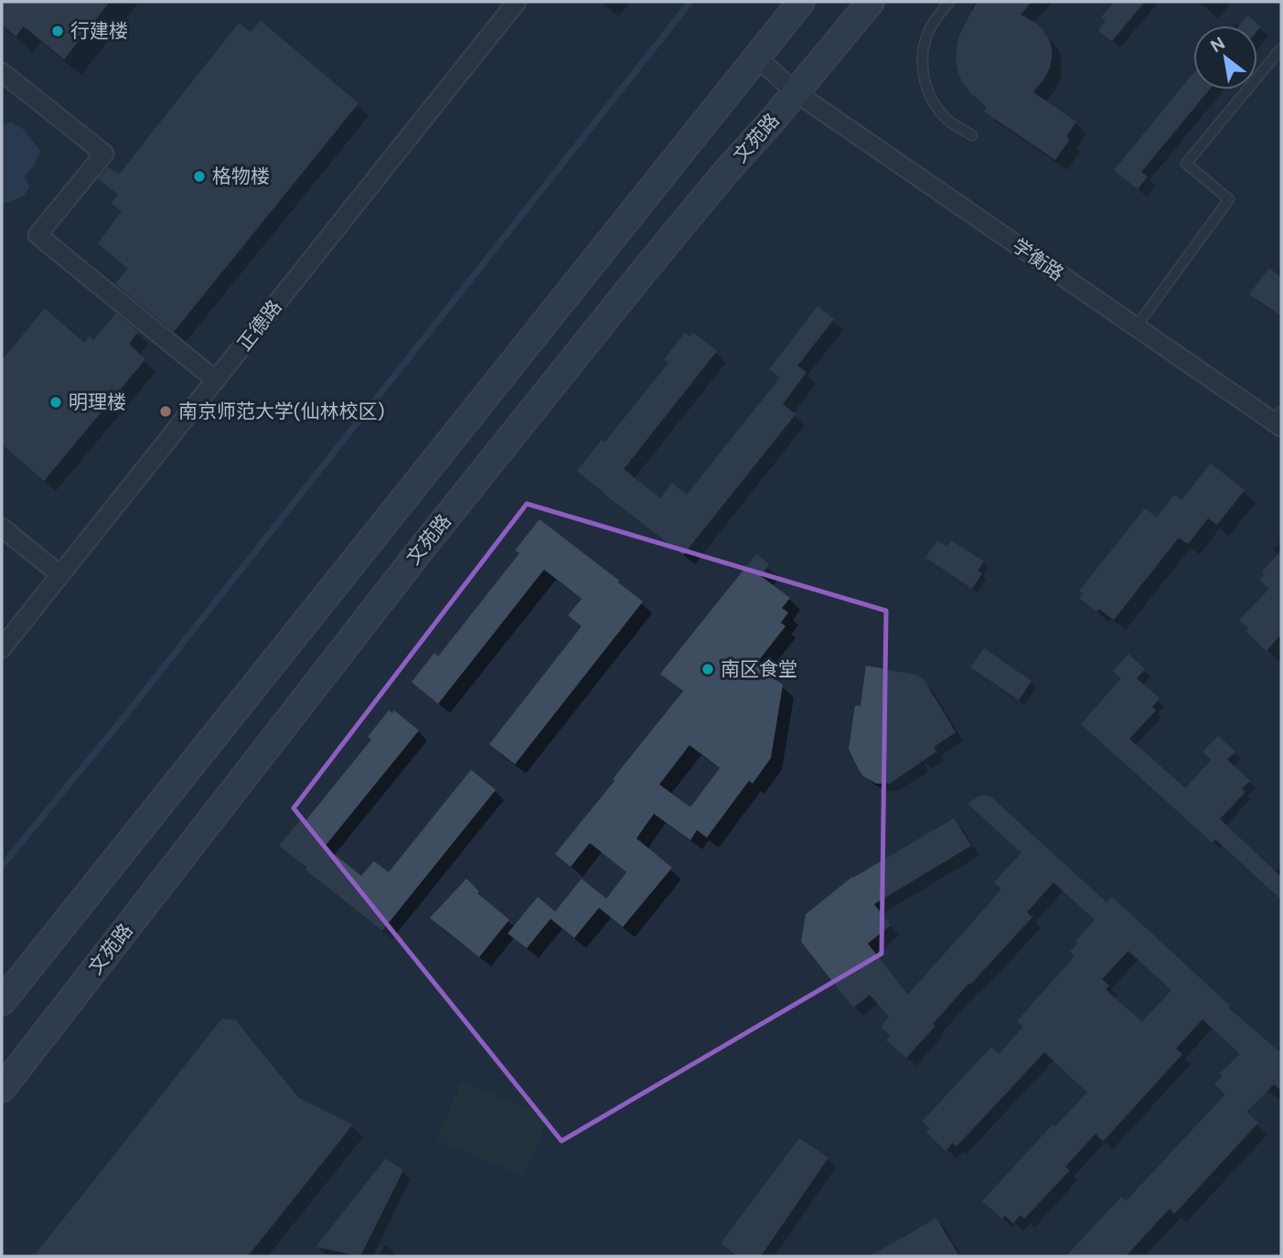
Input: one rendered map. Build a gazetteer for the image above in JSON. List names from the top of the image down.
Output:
{
  "streets": {
    "main road": ["文苑路"],
    "street": ["学衡路", "正德路"]
  },
  "crossings": [
    ["文苑路", "学衡路"]
  ],
  "places": [
    "行建楼",
    "格物楼",
    "明理楼",
    "南京师范大学(仙林校区)",
    "南区食堂"
  ],
  "north": "top left"
}
